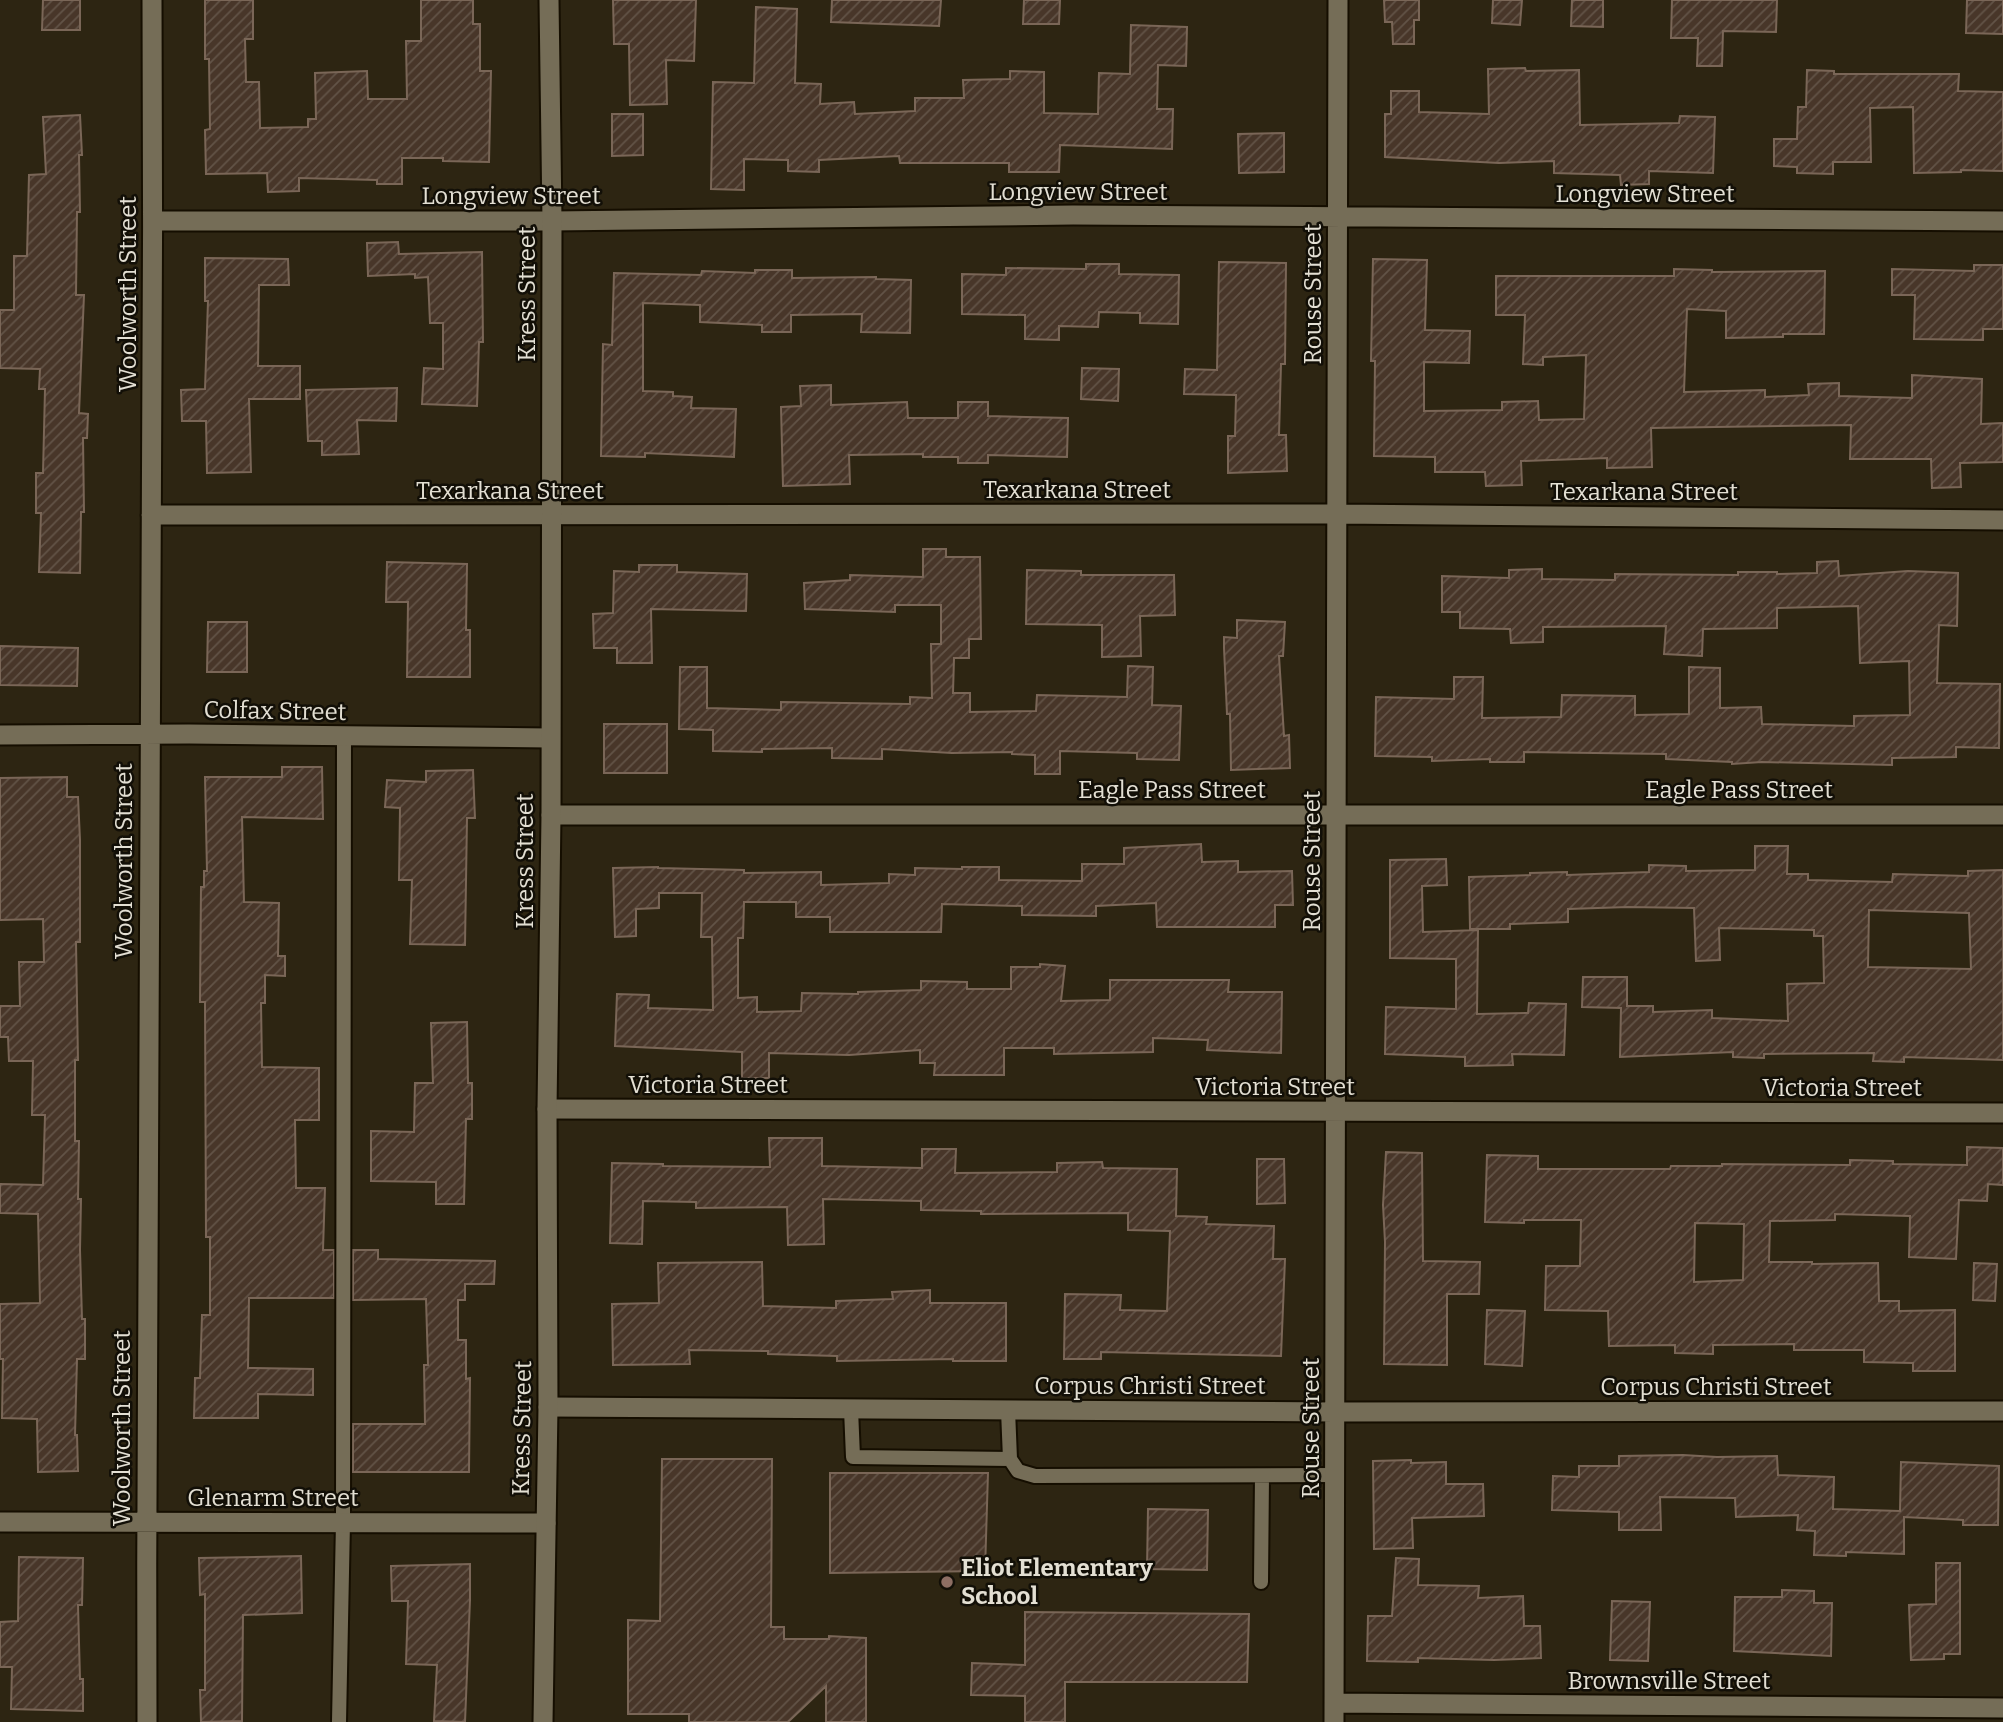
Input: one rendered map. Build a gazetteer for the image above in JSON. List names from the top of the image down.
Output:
{
  "streets": {
    "street": [
      "Longview Street",
      "Woolworth Street",
      "Kress Street",
      "Rouse Street",
      "Texarkana Street",
      "Colfax Street",
      "Eagle Pass Street",
      "Victoria Street",
      "Corpus Christi Street",
      "Glenarm Street",
      "Brownsville Street"
    ]
  },
  "crossings": [
    ["Longview Street", "Woolworth Street"],
    ["Longview Street", "Kress Street"],
    ["Longview Street", "Rouse Street"],
    ["Woolworth Street", "Texarkana Street"],
    ["Woolworth Street", "Colfax Street"],
    ["Woolworth Street", "Glenarm Street"],
    ["Kress Street", "Texarkana Street"],
    ["Kress Street", "Colfax Street"],
    ["Kress Street", "Eagle Pass Street"],
    ["Kress Street", "Victoria Street"],
    ["Kress Street", "Corpus Christi Street"],
    ["Kress Street", "Glenarm Street"],
    ["Rouse Street", "Texarkana Street"],
    ["Rouse Street", "Eagle Pass Street"],
    ["Rouse Street", "Victoria Street"],
    ["Rouse Street", "Corpus Christi Street"],
    ["Rouse Street", "Brownsville Street"]
  ],
  "places": ["Eliot Elementary School"]
}
